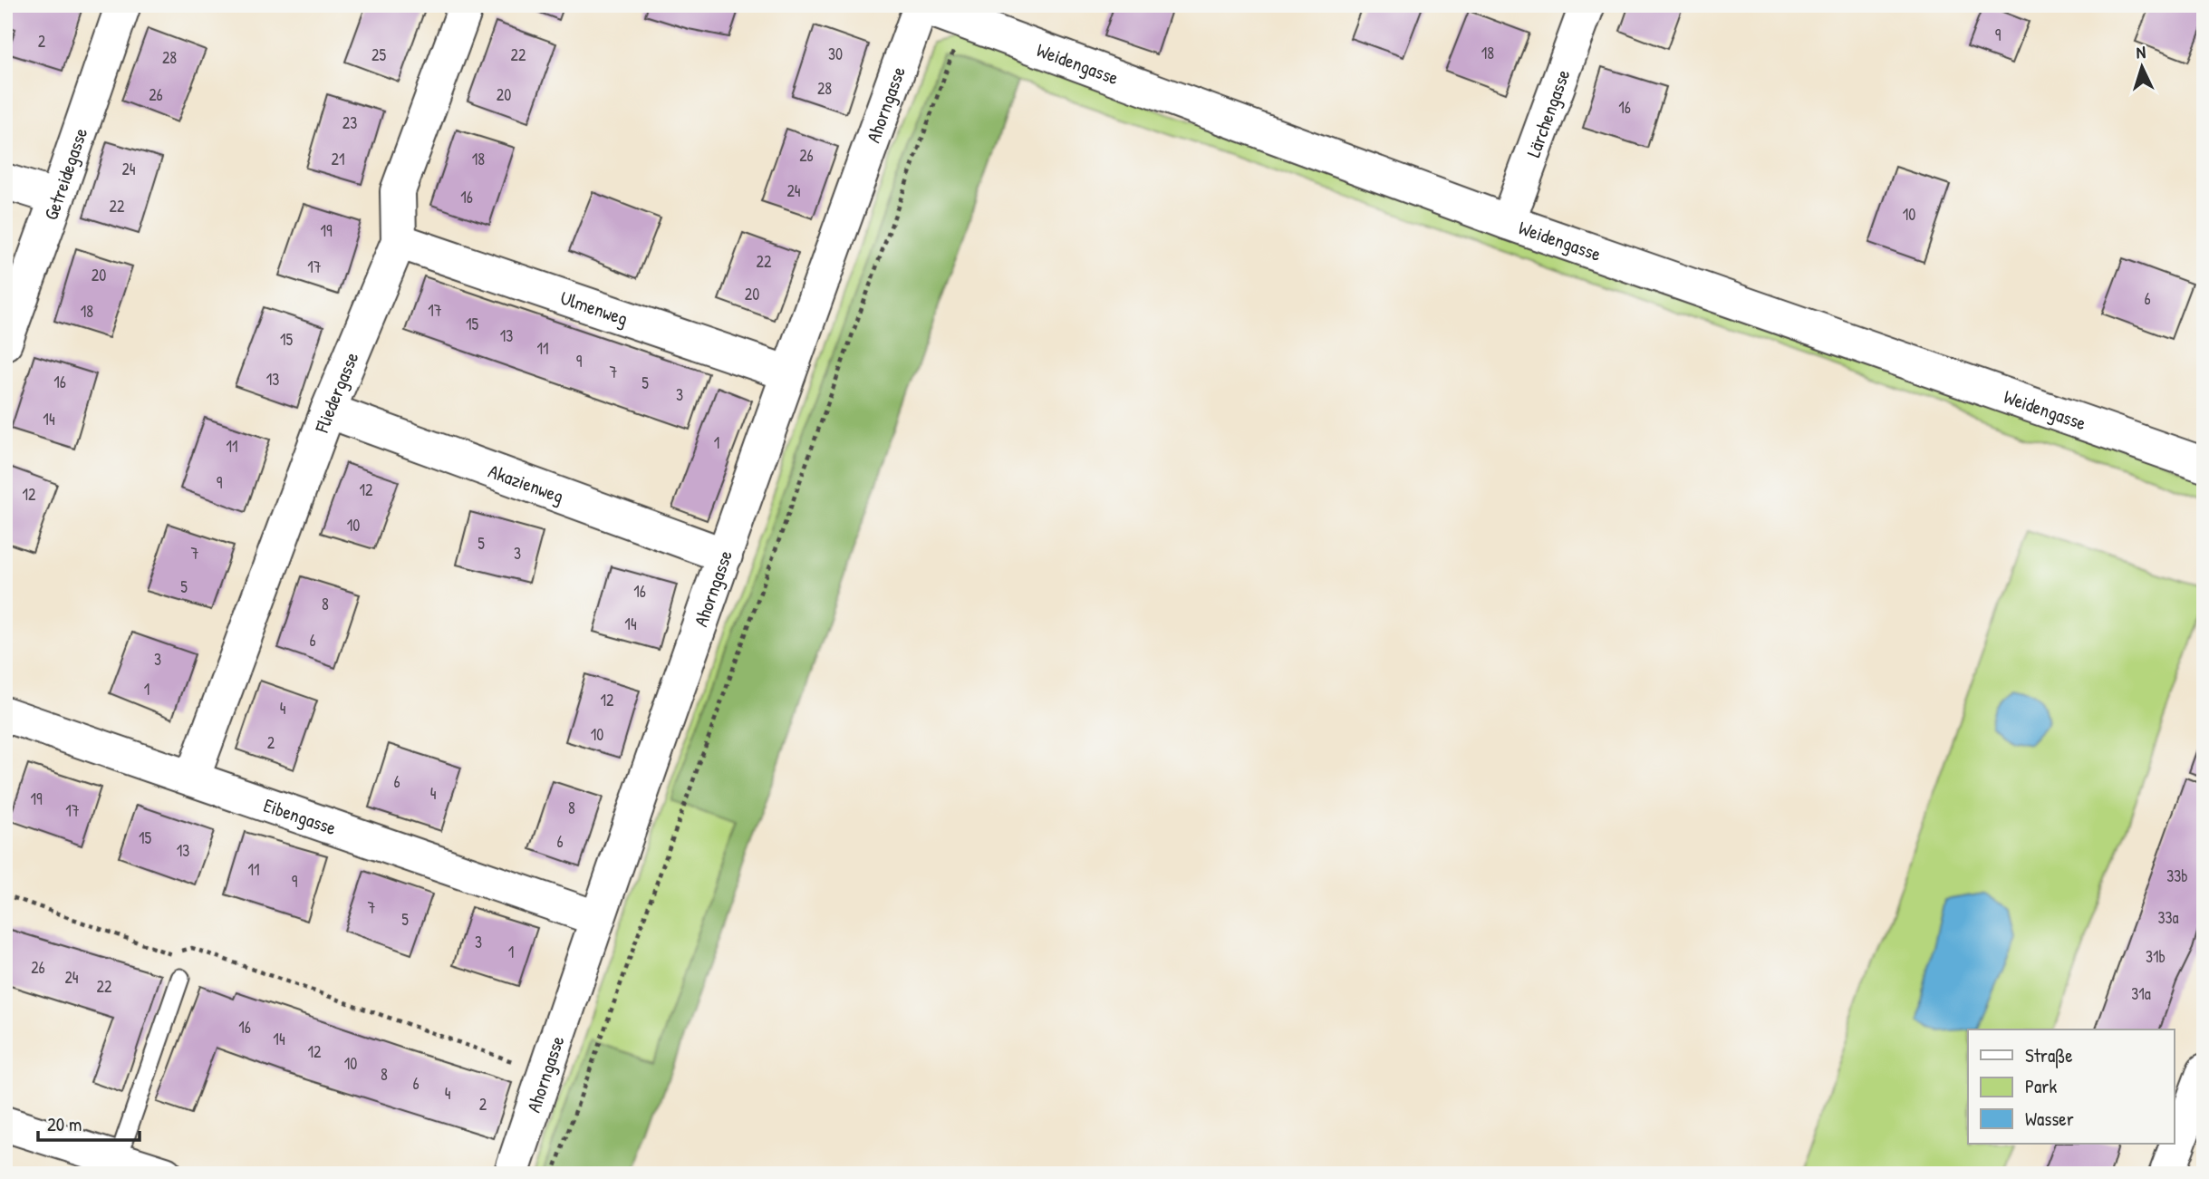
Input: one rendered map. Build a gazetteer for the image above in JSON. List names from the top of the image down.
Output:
{
  "streets": {
    "street": [
      "Weidengasse",
      "Ahorngasse",
      "Lärchengasse",
      "Getreidegasse",
      "Ulmenweg",
      "Fliedergasse",
      "Akazienweg",
      "Eibengasse"
    ]
  },
  "crossings": [
    ["Weidengasse", "Ahorngasse"],
    ["Weidengasse", "Lärchengasse"],
    ["Ahorngasse", "Ulmenweg"],
    ["Ahorngasse", "Akazienweg"],
    ["Ahorngasse", "Eibengasse"],
    ["Ulmenweg", "Fliedergasse"],
    ["Fliedergasse", "Akazienweg"],
    ["Fliedergasse", "Eibengasse"]
  ],
  "house_numbers": [
    "9",
    "2",
    "18",
    "30",
    "25",
    "22",
    "28",
    "28",
    "26",
    "20",
    "16",
    "23",
    "26",
    "21",
    "18",
    "24",
    "24",
    "16",
    "22",
    "10",
    "19",
    "22",
    "17",
    "20",
    "20",
    "6",
    "17",
    "18",
    "15",
    "13",
    "15",
    "11",
    "9",
    "7",
    "13",
    "16",
    "5",
    "3",
    "14",
    "1",
    "11",
    "9",
    "12",
    "12",
    "10",
    "5",
    "7",
    "3",
    "5",
    "16",
    "8",
    "14",
    "6",
    "3",
    "1",
    "12",
    "4",
    "10",
    "2",
    "6",
    "4",
    "19",
    "8",
    "17",
    "15",
    "6",
    "13",
    "11",
    "33b",
    "9",
    "7",
    "33a",
    "5",
    "3",
    "1",
    "31b",
    "26",
    "24",
    "22",
    "31a",
    "16",
    "14",
    "12",
    "10",
    "8",
    "6",
    "4",
    "2"
  ],
  "legend": ["Straße", "Park", "Wasser"],
  "scale_bar": "20 m",
  "north": "top"
}
